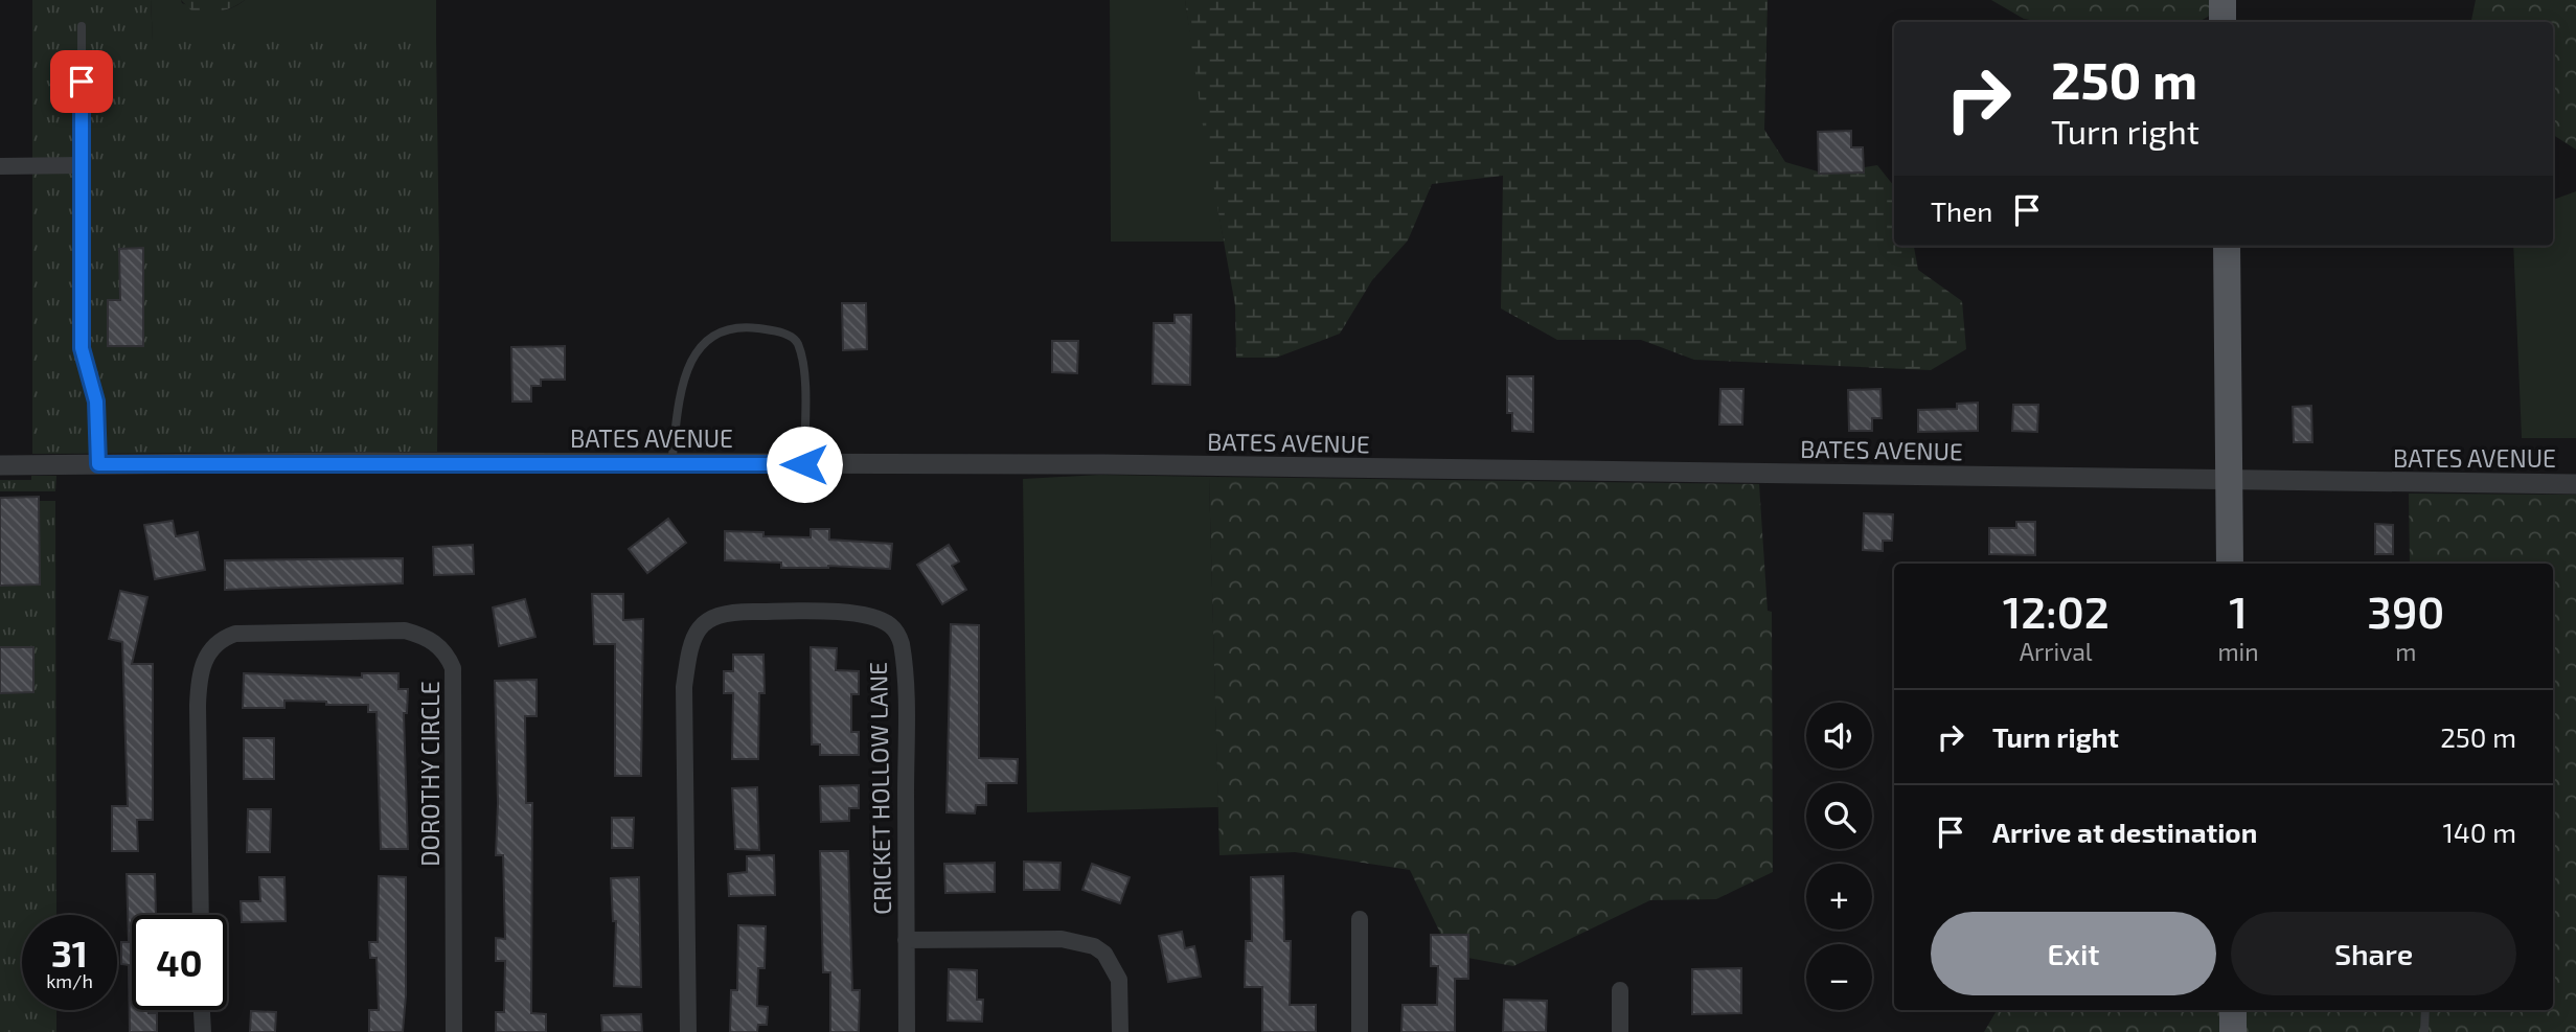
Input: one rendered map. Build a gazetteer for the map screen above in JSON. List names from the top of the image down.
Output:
{
  "streets": {
    "street": ["BATES AVENUE", "DOROTHY CIRCLE", "CRICKET HOLLOW LANE"]
  },
  "page": {
    "turn": ["250 m", "Turn right"],
    "then": "Then",
    "eta": [
      "12:02",
      "Arrival",
      "1",
      "min",
      "390",
      "m"
    ],
    "list": [
      {
        "name": "Turn right",
        "value": "250 m"
      },
      {
        "name": "Arrive at destination",
        "value": "140 m"
      }
    ],
    "map_buttons": ["+", "−"],
    "buttons": ["Exit", "Share"],
    "speed": "31 km/h",
    "limit": "40"
  }
}
